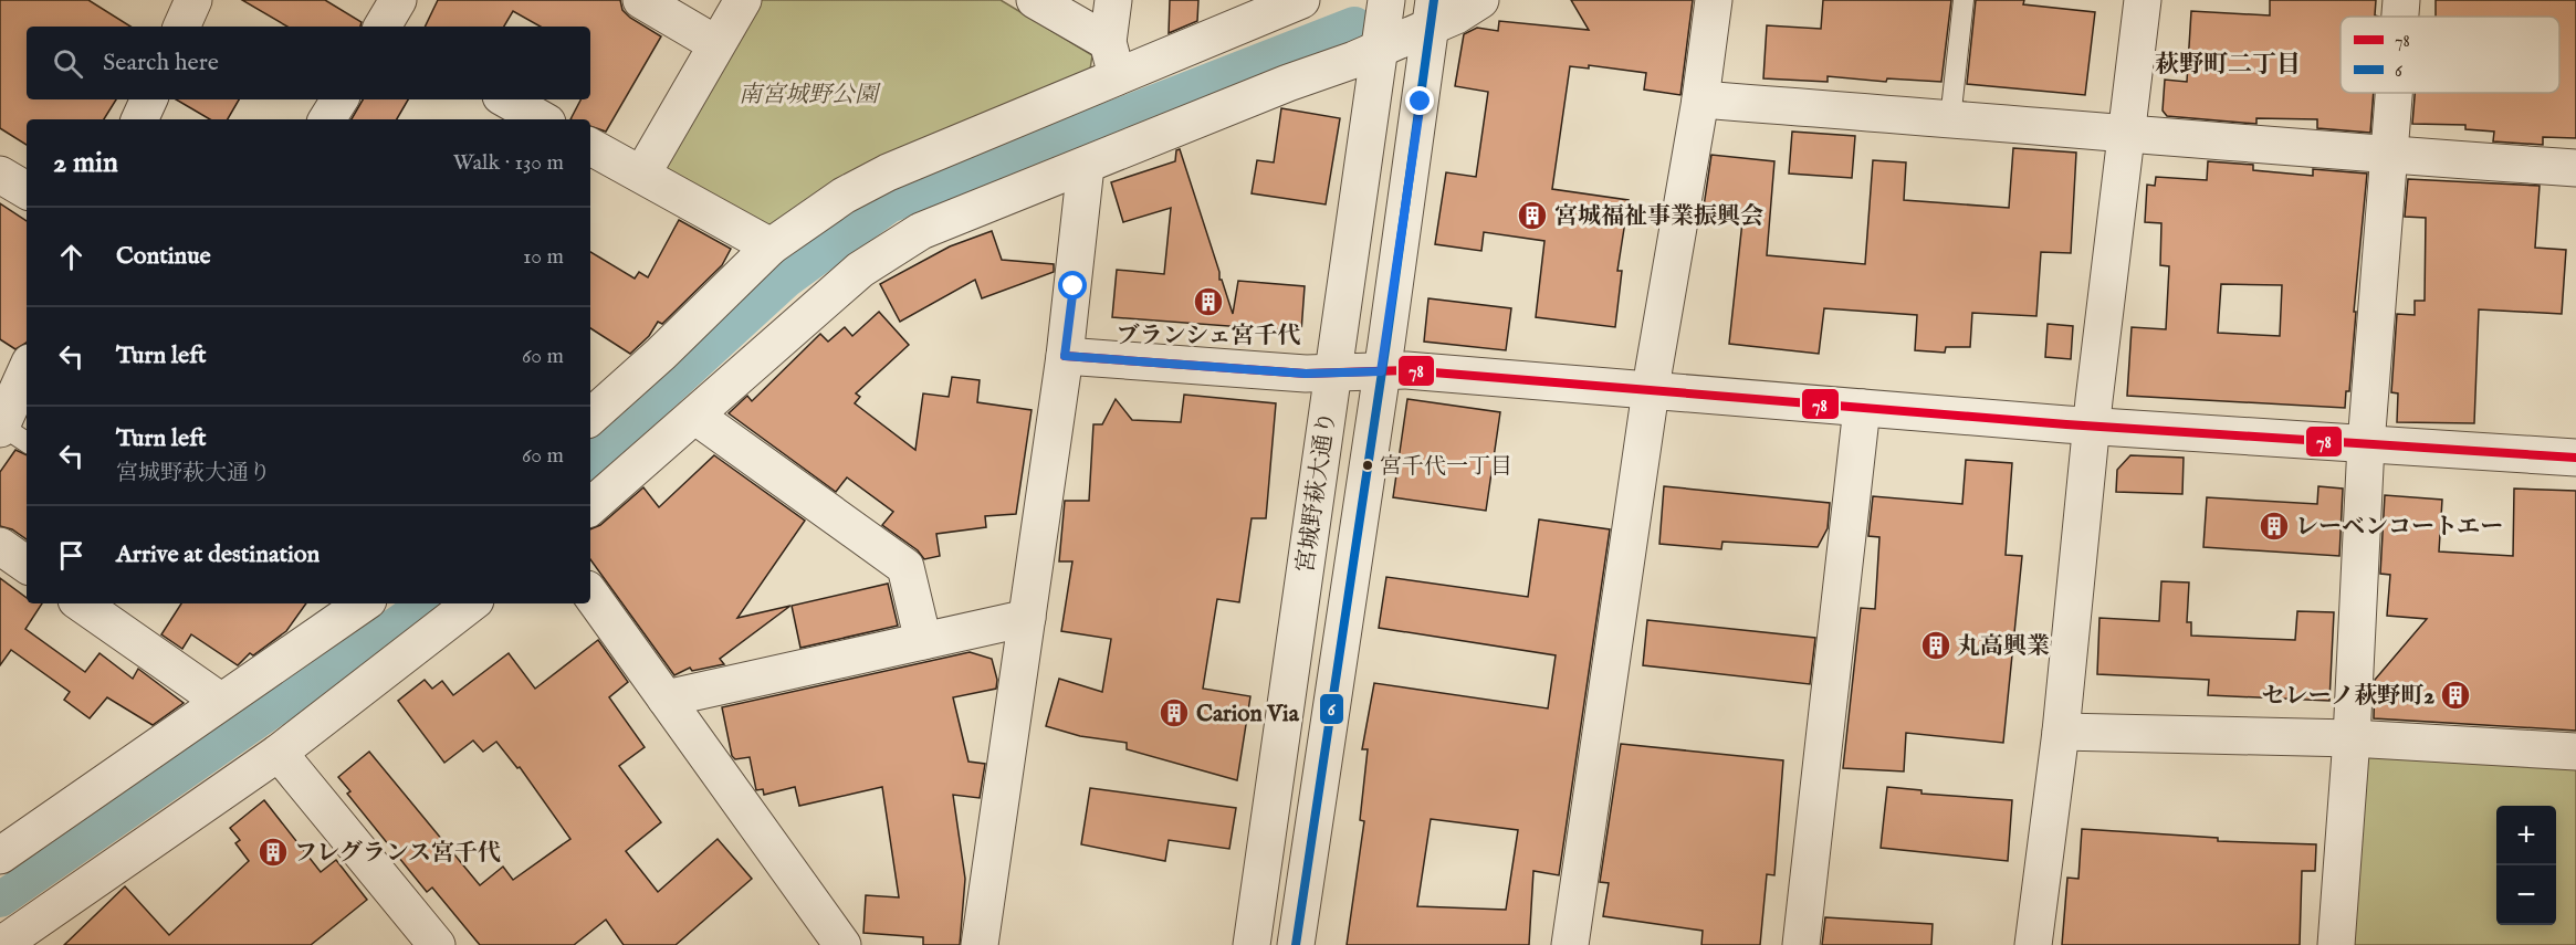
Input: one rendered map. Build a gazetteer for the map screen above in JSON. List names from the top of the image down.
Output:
{
  "streets": {
    "street": ["宮城野萩大通り"]
  },
  "districts": ["萩野町二丁目"],
  "parks": ["南宮城野公園"],
  "places": {
    "building": [
      "宮城福祉事業振興会",
      "ブランシェ宮千代",
      "レーベンコートエー",
      "丸高興業",
      "セレーノ萩野町2",
      "Carion Via",
      "フレグランス宮千代"
    ],
    "other": ["宮千代一丁目"]
  },
  "lines": ["transit line 6", "transit line 78"],
  "legend": ["78", "6"],
  "page": {
    "search": "Search here",
    "heading": ["2 min", "Walk · 130 m"],
    "list": [
      ["Continue", "10 m"],
      ["Turn left", "60 m"],
      ["Turn left", "宮城野萩大通り", "60 m"],
      "Arrive at destination"
    ],
    "map_buttons": ["+", "−"]
  }
}
